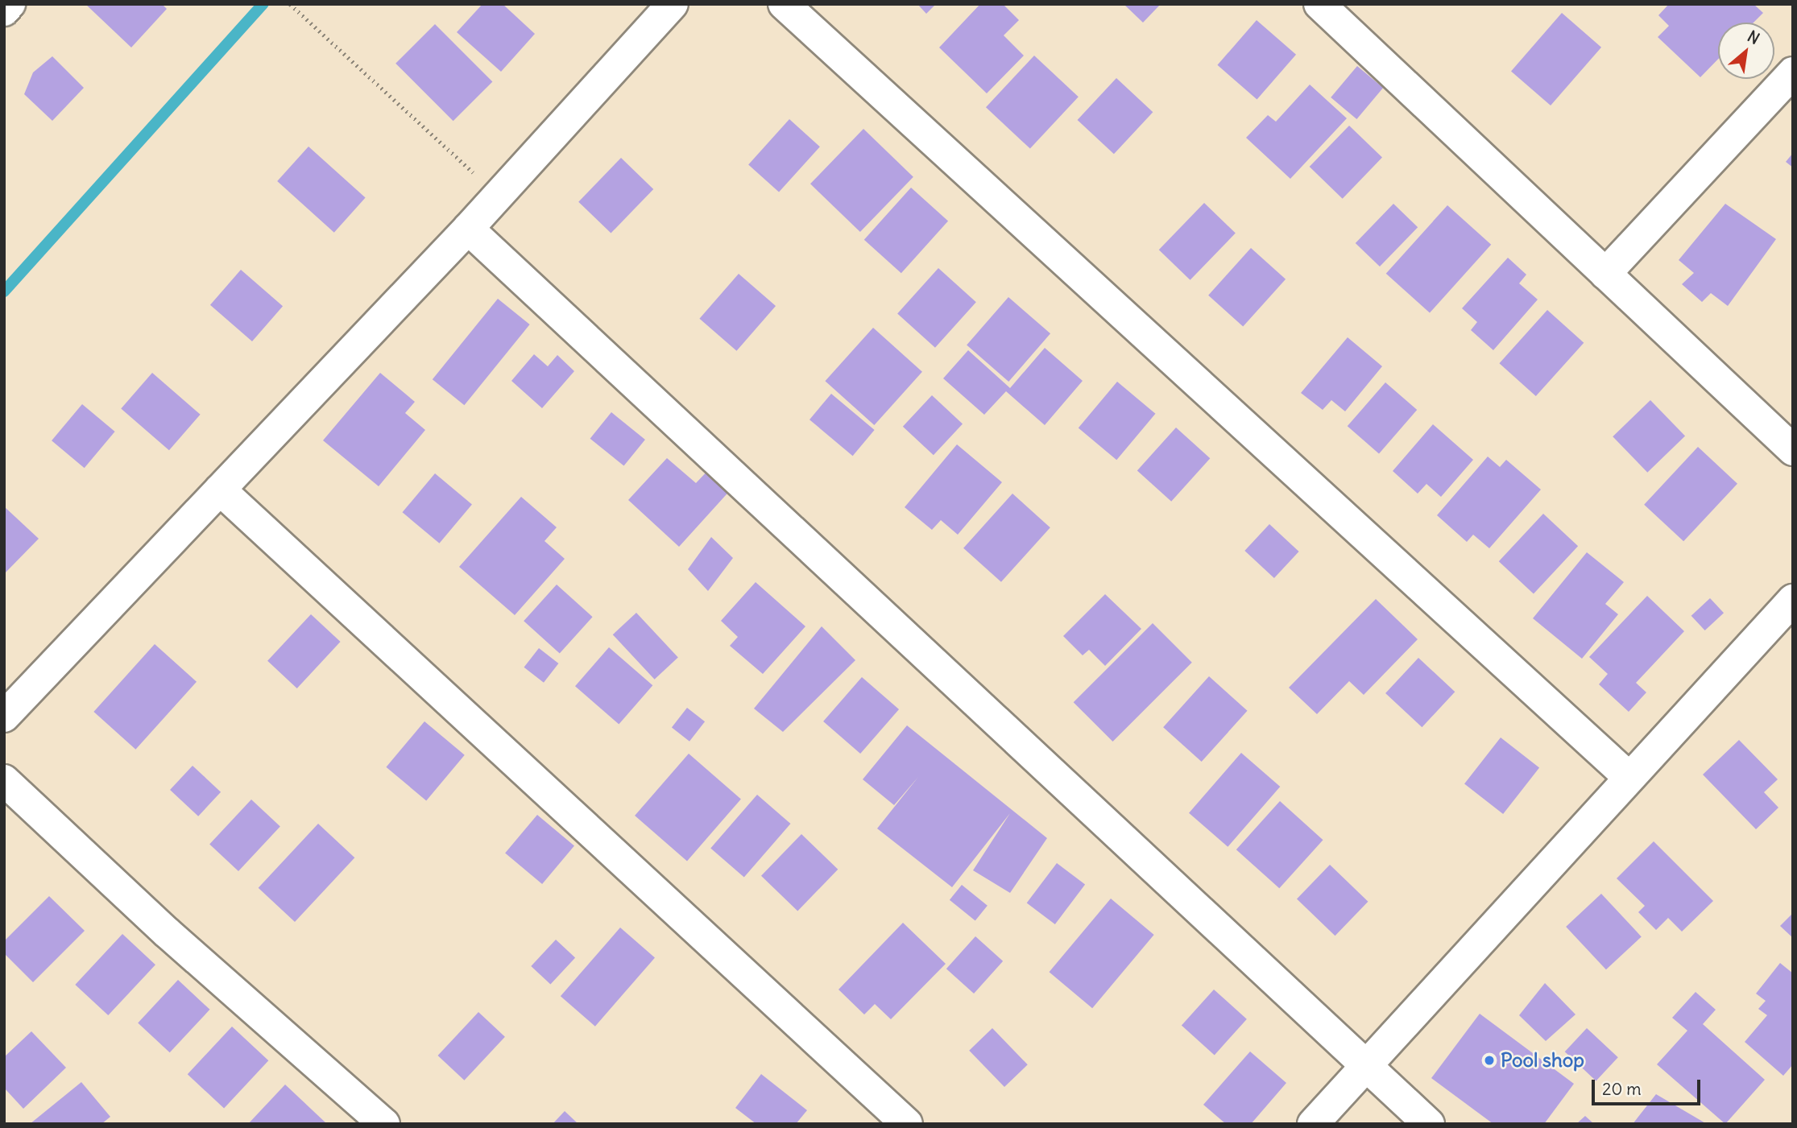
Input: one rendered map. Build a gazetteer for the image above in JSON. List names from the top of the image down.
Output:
{
  "places": ["Pool shop"],
  "scale_bar": "20 m",
  "north": "top right"
}
